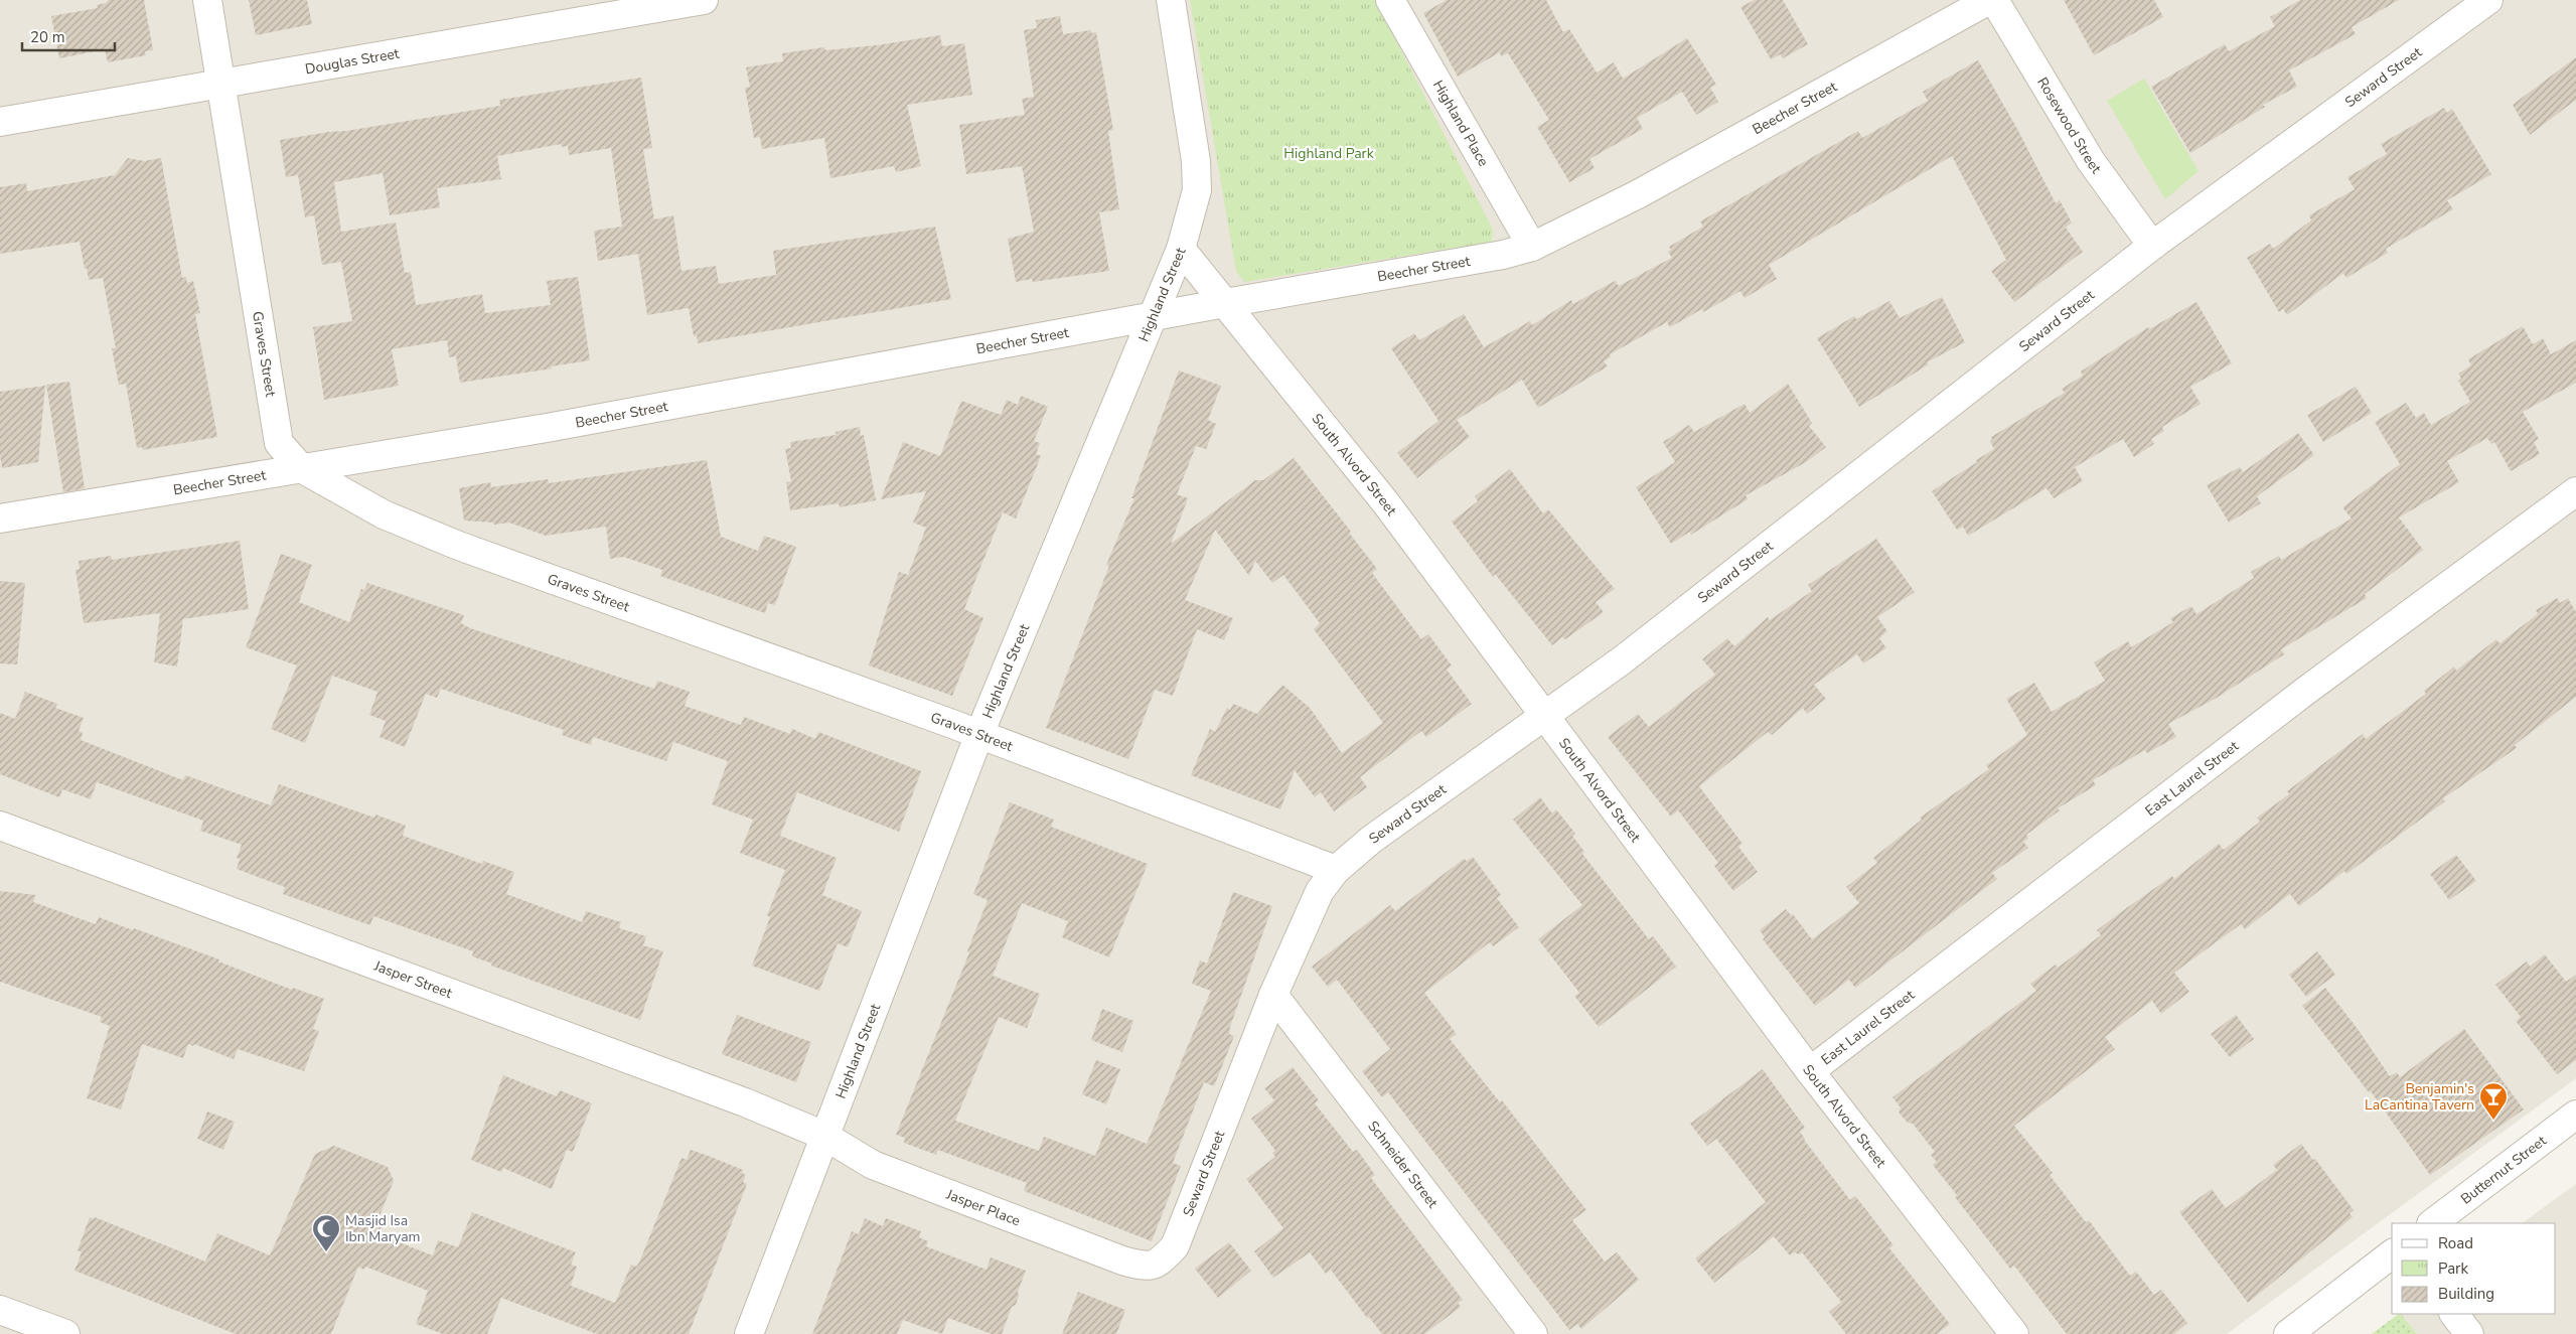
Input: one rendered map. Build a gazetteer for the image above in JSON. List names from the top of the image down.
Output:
{
  "streets": {
    "street": [
      "Douglas Street",
      "Seward Street",
      "Beecher Street",
      "Highland Place",
      "Rosewood Street",
      "Highland Street",
      "Graves Street",
      "South Alvord Street",
      "East Laurel Street",
      "Jasper Street",
      "Schneider Street",
      "Butternut Street",
      "Jasper Place"
    ]
  },
  "crossings": [
    ["Douglas Street", "Graves Street"],
    ["Seward Street", "Rosewood Street"],
    ["Seward Street", "Graves Street"],
    ["Seward Street", "South Alvord Street"],
    ["Seward Street", "Schneider Street"],
    ["Seward Street", "Jasper Place"],
    ["Beecher Street", "Highland Place"],
    ["Beecher Street", "Highland Street"],
    ["Beecher Street", "Graves Street"],
    ["Beecher Street", "South Alvord Street"],
    ["Highland Street", "Graves Street"],
    ["Highland Street", "South Alvord Street"],
    ["Highland Street", "Jasper Street"],
    ["Highland Street", "Jasper Place"],
    ["South Alvord Street", "East Laurel Street"],
    ["Jasper Street", "Jasper Place"]
  ],
  "parks": ["Highland Park"],
  "places": {
    "bar": ["Benjamin's LaCantina Tavern"],
    "mosque": ["Masjid Isa Ibn Maryam"]
  },
  "legend": ["Road", "Park", "Building"],
  "scale_bar": "20 m"
}
